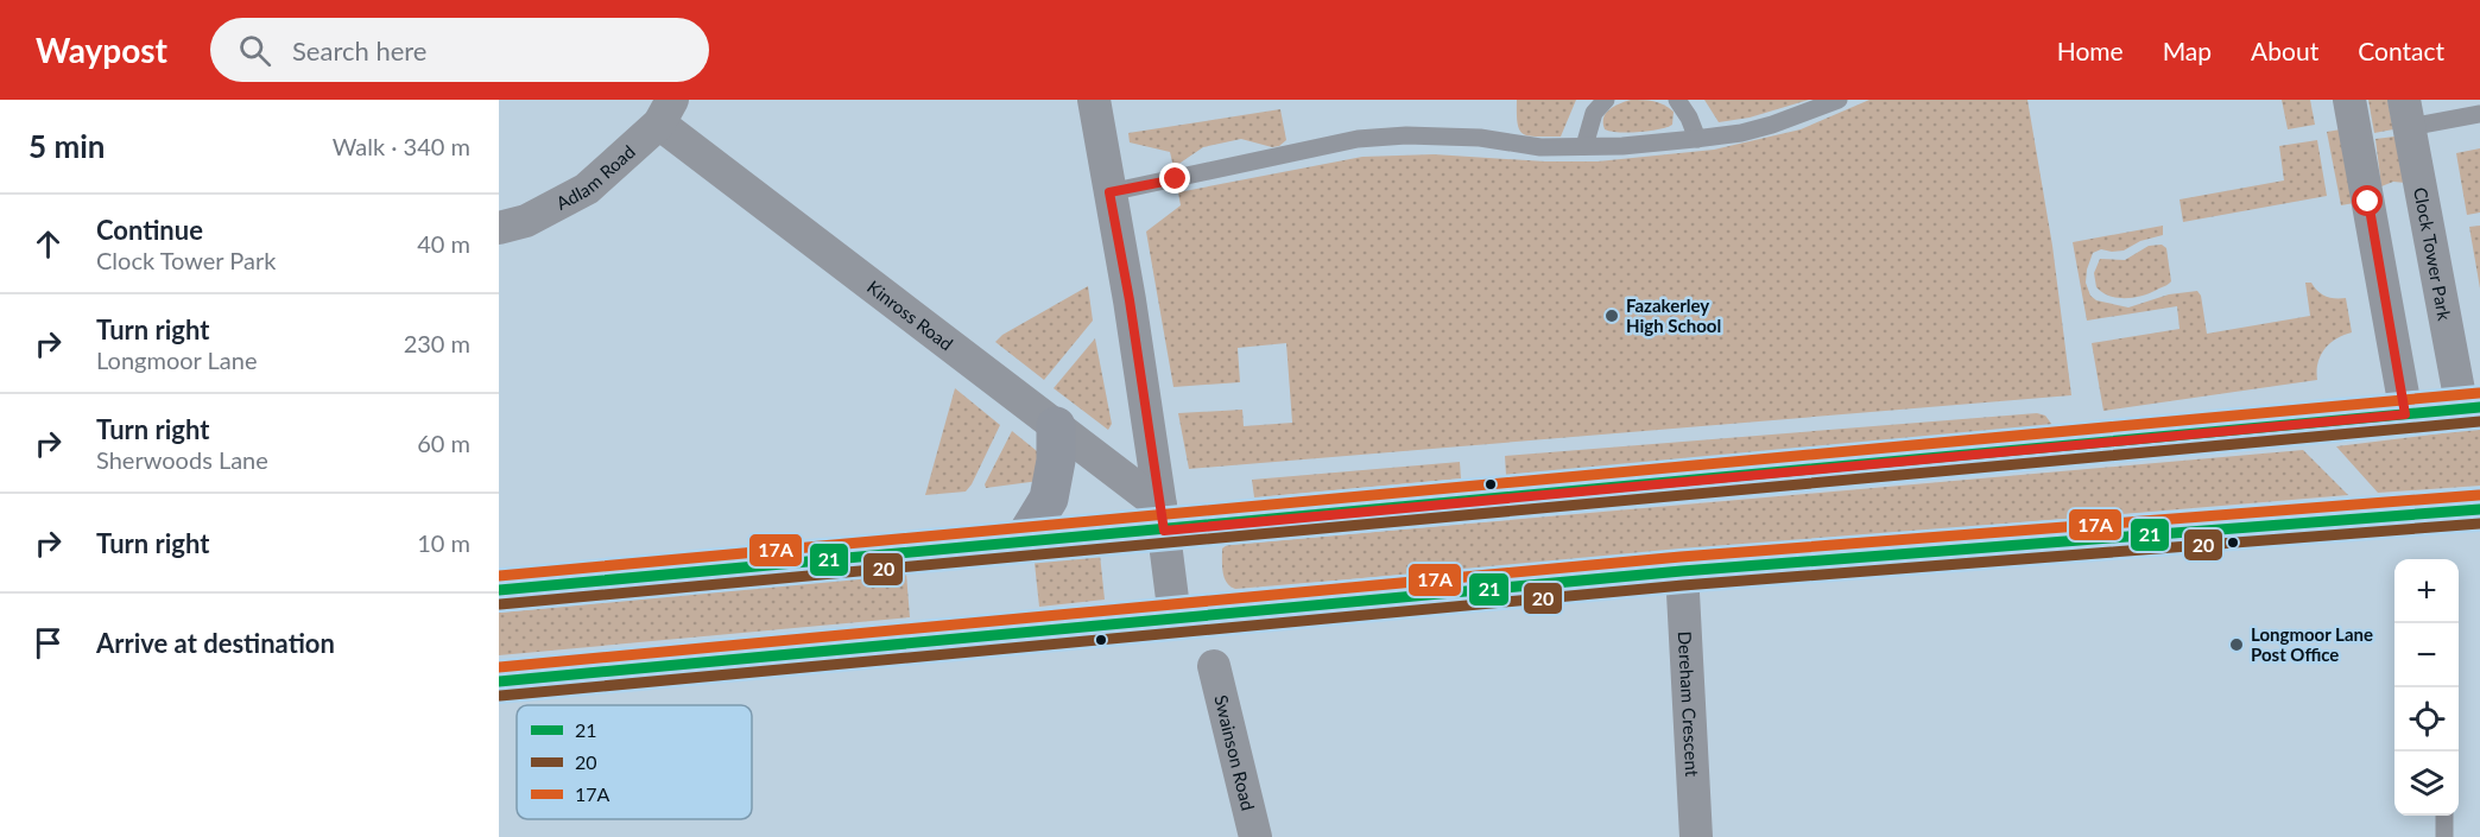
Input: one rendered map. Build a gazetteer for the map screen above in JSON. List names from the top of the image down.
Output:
{
  "streets": {
    "street": [
      "Adlam Road",
      "Clock Tower Park",
      "Kinross Road",
      "Dereham Crescent",
      "Swainson Road"
    ]
  },
  "crossings": [
    ["Adlam Road", "Kinross Road"]
  ],
  "places": ["Fazakerley High School", "Longmoor Lane Post Office"],
  "lines": ["transit line 17A", "transit line 21", "transit line 20"],
  "legend": ["21", "20", "17A"],
  "page": {
    "header": "Waypost",
    "search": "Search here",
    "nav": [
      "Home",
      "Map",
      "About",
      "Contact"
    ],
    "heading": ["5 min", "Walk · 340 m"],
    "list": [
      ["Continue", "Clock Tower Park", "40 m"],
      ["Turn right", "Longmoor Lane", "230 m"],
      ["Turn right", "Sherwoods Lane", "60 m"],
      ["Turn right", "10 m"],
      "Arrive at destination"
    ],
    "map_buttons": ["+", "−"]
  }
}
